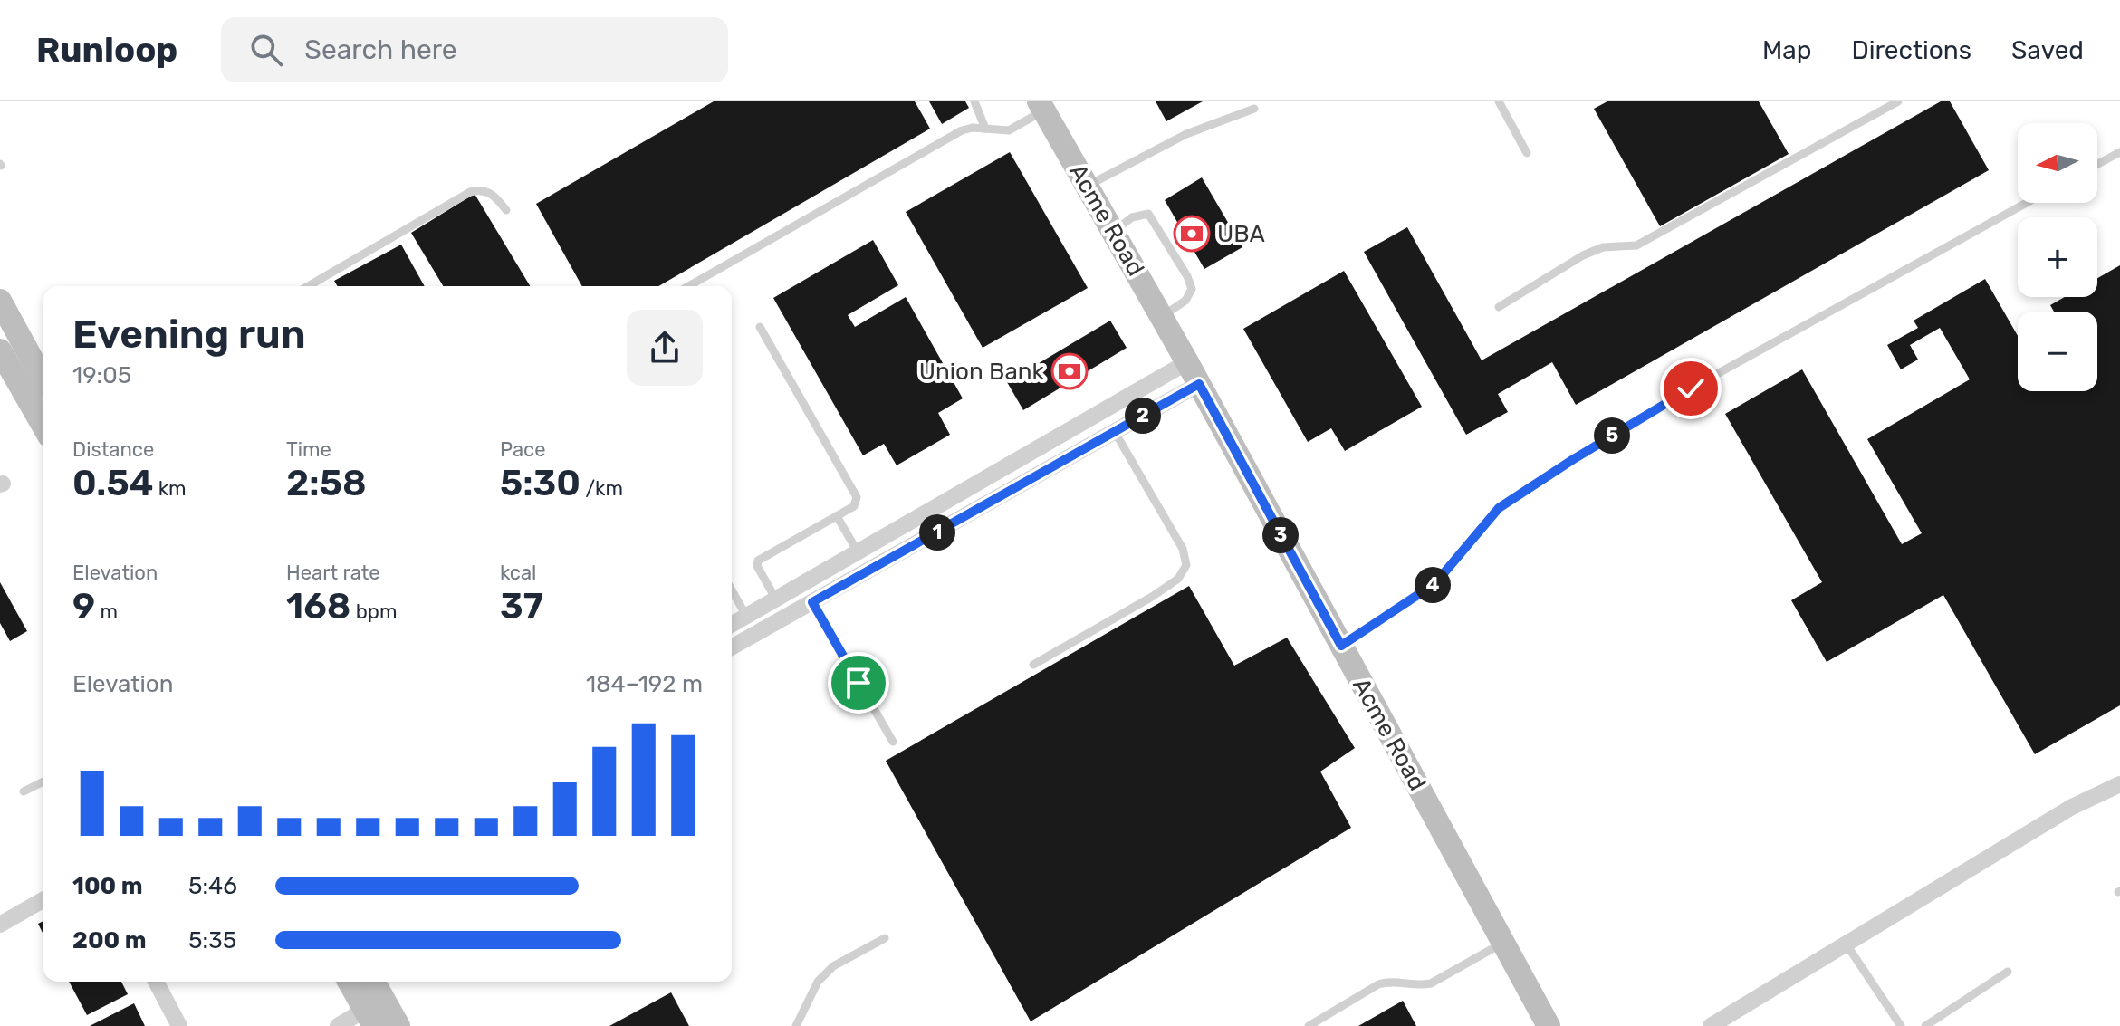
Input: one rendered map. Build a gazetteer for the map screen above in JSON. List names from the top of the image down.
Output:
{
  "streets": {
    "street": ["Acme Road"]
  },
  "places": {
    "bank": ["UBA", "Union Bank"]
  },
  "north": "left",
  "page": {
    "header": "Runloop",
    "search": "Search here",
    "nav": ["Map", "Directions", "Saved"],
    "map_buttons": ["+", "−"],
    "heading": ["Evening run", "19:05"],
    "pins": [
      "2",
      "5",
      "1",
      "3",
      "4"
    ],
    "stats": [
      ["Distance", "0.54 km"],
      ["Time", "2:58"],
      ["Pace", "5:30 /km"],
      ["Elevation", "9 m"],
      ["Heart rate", "168 bpm"],
      ["kcal", "37"]
    ],
    "chart": ["Elevation", "184–192 m"],
    "list": [
      {
        "name": "100 m",
        "note": "5:46"
      },
      {
        "name": "200 m",
        "note": "5:35"
      }
    ]
  }
}
